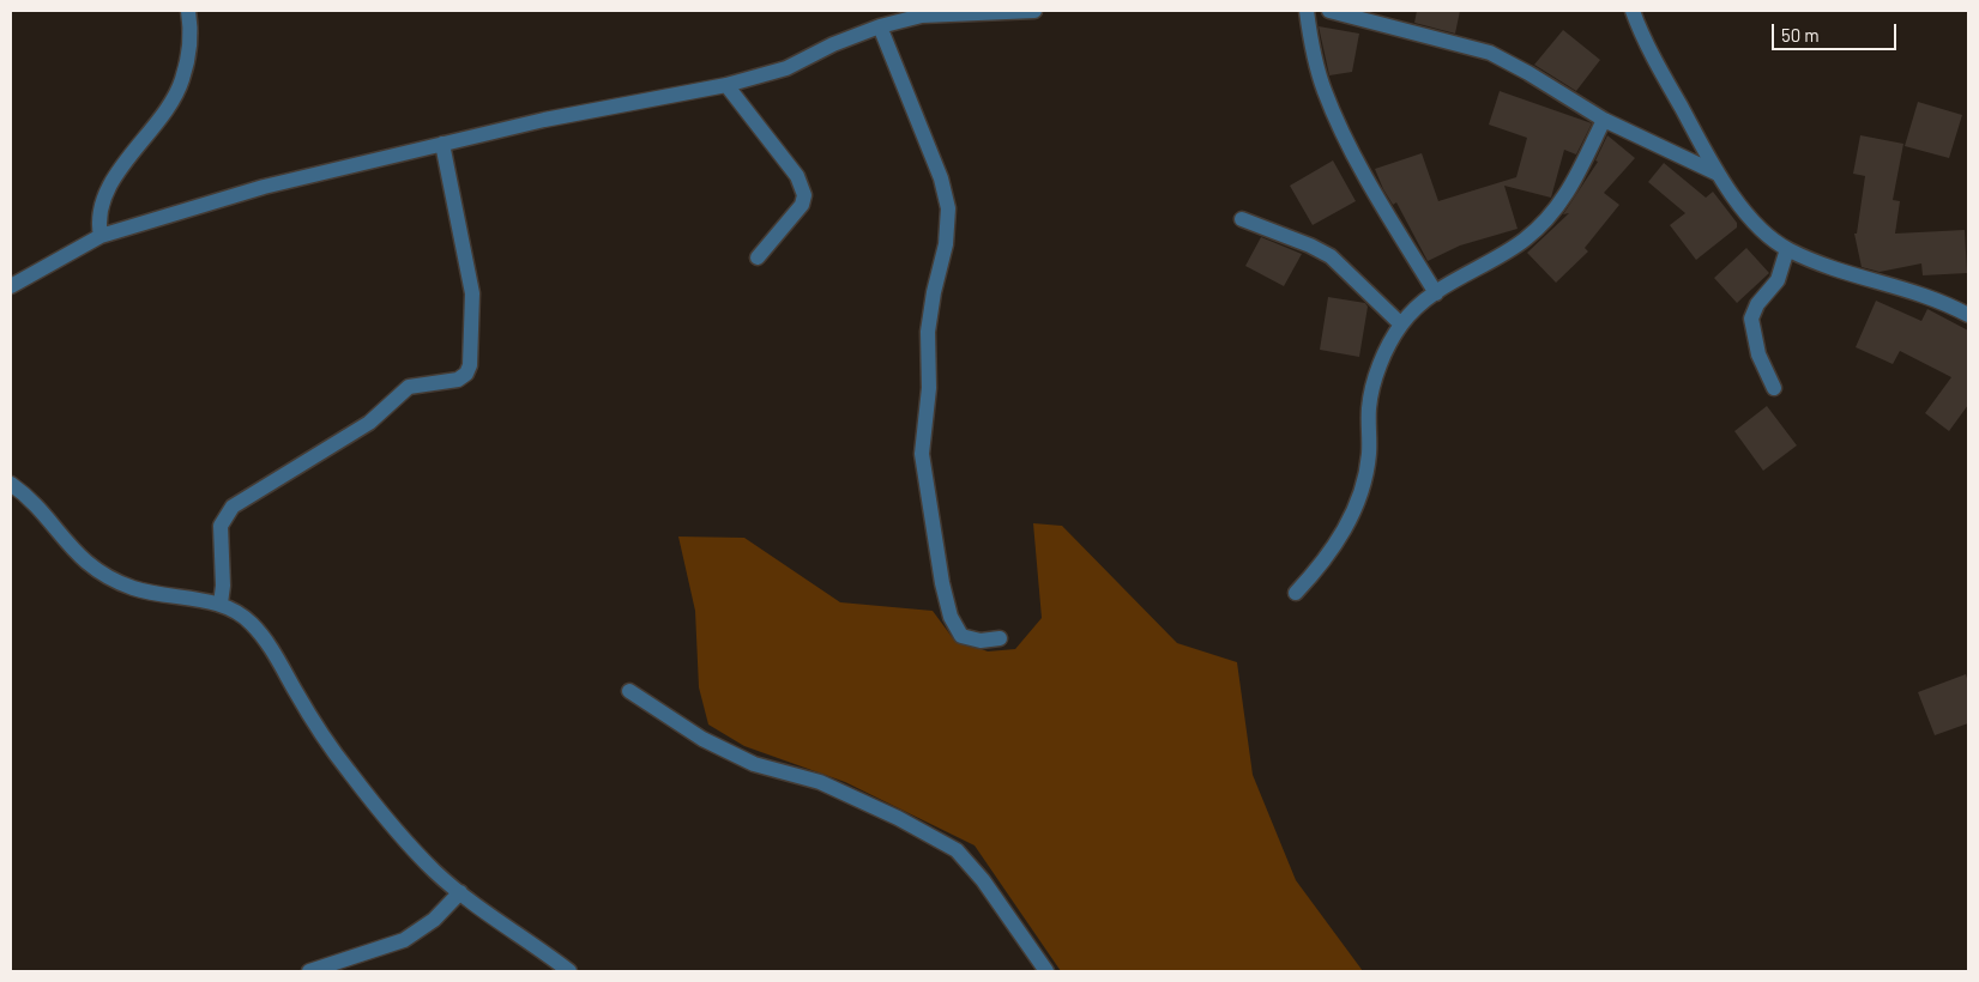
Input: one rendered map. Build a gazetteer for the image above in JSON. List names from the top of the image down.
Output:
{
  "scale_bar": "50 m"
}
